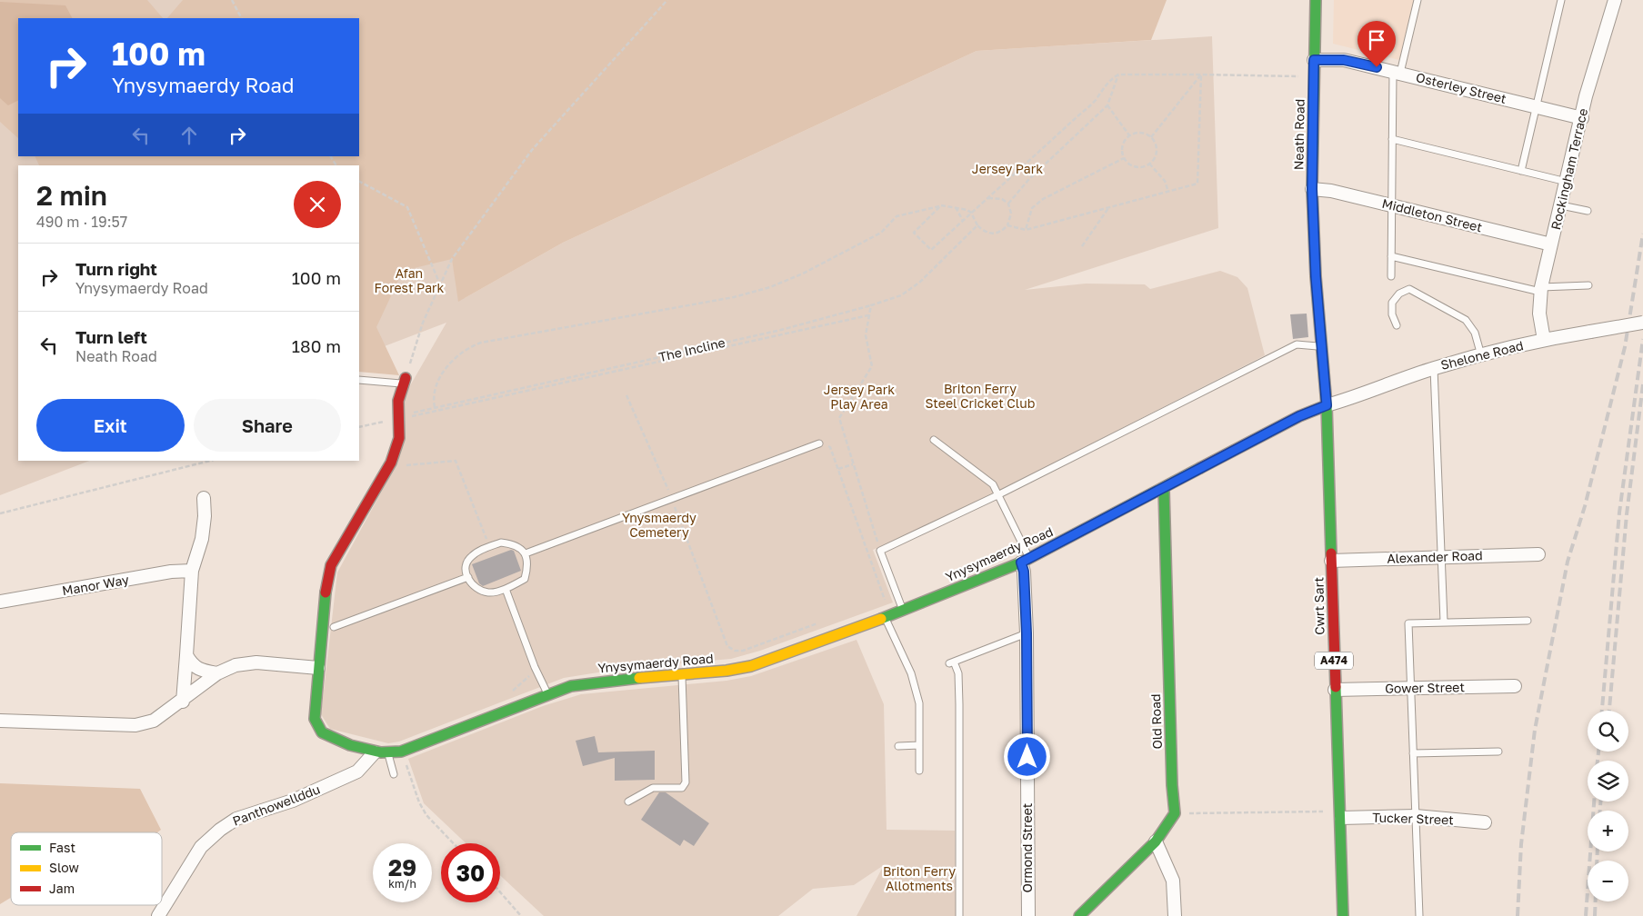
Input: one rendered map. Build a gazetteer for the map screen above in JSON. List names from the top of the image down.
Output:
{
  "streets": {
    "street": [
      "Osterley Street",
      "Neath Road",
      "Rockingham Terrace",
      "Middleton Street",
      "Shelone Road",
      "Ynysymaerdy Road",
      "Alexander Road",
      "Manor Way",
      "Cwrt Sart",
      "A474",
      "Gower Street",
      "Old Road",
      "Panthowellddu",
      "Tucker Street",
      "Ormond Street"
    ],
    "path": ["The Incline"]
  },
  "crossings": [
    ["Osterley Street", "Neath Road"],
    ["Osterley Street", "Rockingham Terrace"],
    ["Neath Road", "Middleton Street"],
    ["Neath Road", "Shelone Road"],
    ["Neath Road", "Ynysymaerdy Road"],
    ["Neath Road", "Cwrt Sart"],
    ["Rockingham Terrace", "Middleton Street"],
    ["Rockingham Terrace", "Shelone Road"],
    ["The Incline", "Ynysymaerdy Road"],
    ["Shelone Road", "Ynysymaerdy Road"],
    ["Shelone Road", "Cwrt Sart"],
    ["Ynysymaerdy Road", "Cwrt Sart"],
    ["Ynysymaerdy Road", "Old Road"],
    ["Ynysymaerdy Road", "Panthowellddu"],
    ["Ynysymaerdy Road", "Ormond Street"],
    ["Alexander Road", "Cwrt Sart"],
    ["Cwrt Sart", "Gower Street"],
    ["Cwrt Sart", "Tucker Street"]
  ],
  "parks": [
    "Jersey Park",
    "Afan Forest Park",
    "Briton Ferry Steel Cricket Club",
    "Jersey Park Play Area",
    "Ynysmaerdy Cemetery",
    "Briton Ferry Allotments"
  ],
  "legend": ["Fast", "Slow", "Jam"],
  "page": {
    "turn": ["100 m", "Ynysymaerdy Road"],
    "heading": ["2 min", "490 m · 19:57"],
    "list": [
      {
        "name": "Turn right",
        "note": "Ynysymaerdy Road",
        "value": "100 m"
      },
      {
        "name": "Turn left",
        "note": "Neath Road",
        "value": "180 m"
      }
    ],
    "buttons": ["Exit", "Share"],
    "map_buttons": ["+", "−"],
    "speed": "29 km/h",
    "limit": "30"
  }
}
